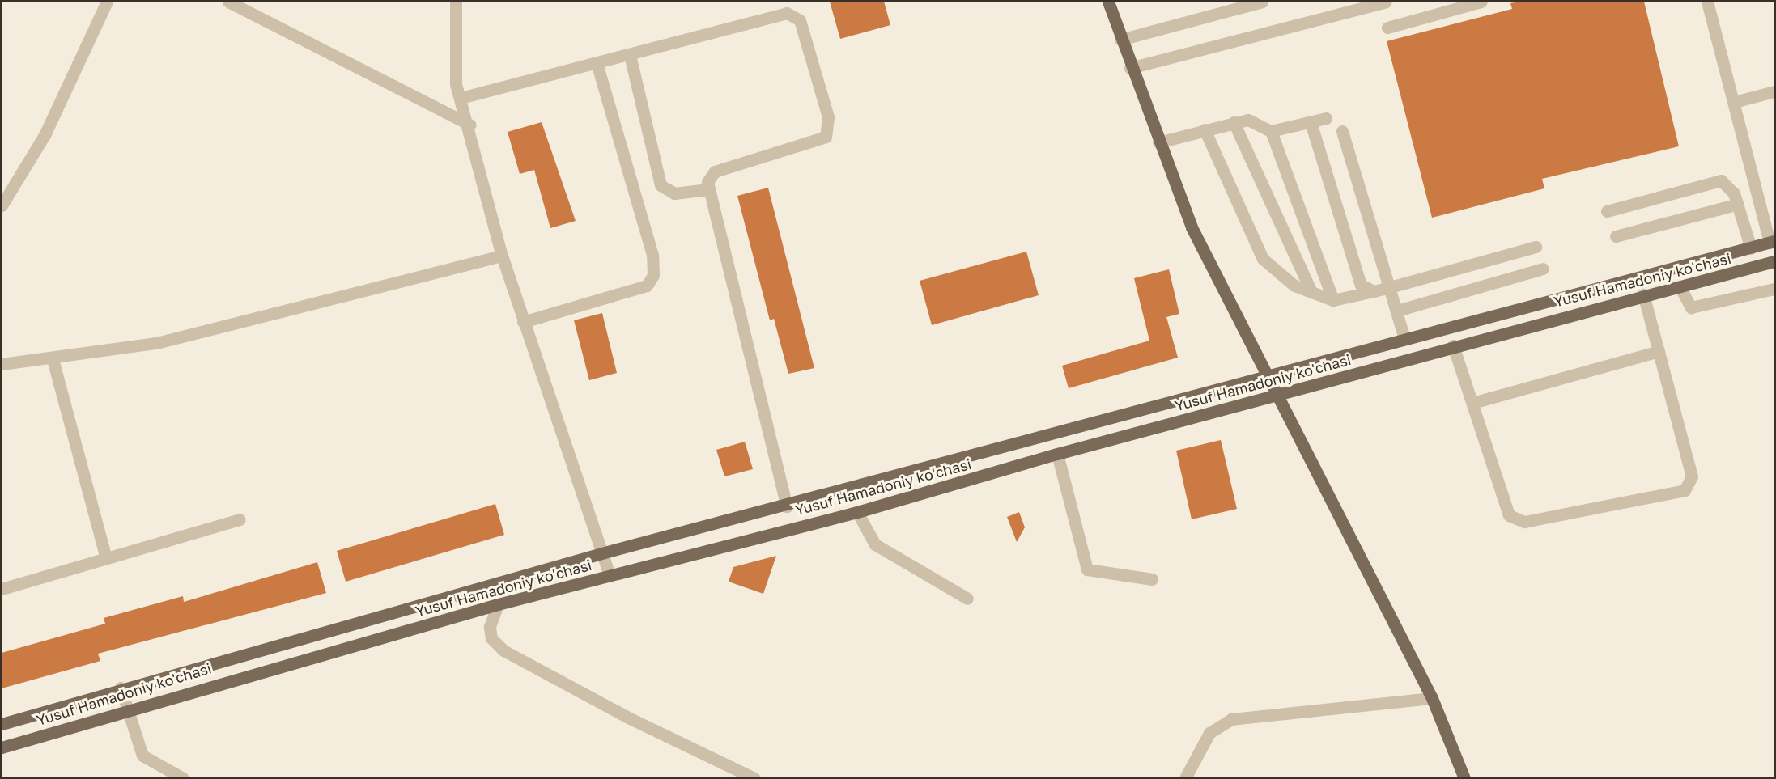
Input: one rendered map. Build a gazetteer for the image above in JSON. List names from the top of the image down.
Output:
{
  "streets": {
    "main road": ["Yusuf Hamadoniy ko'chasi"]
  }
}
